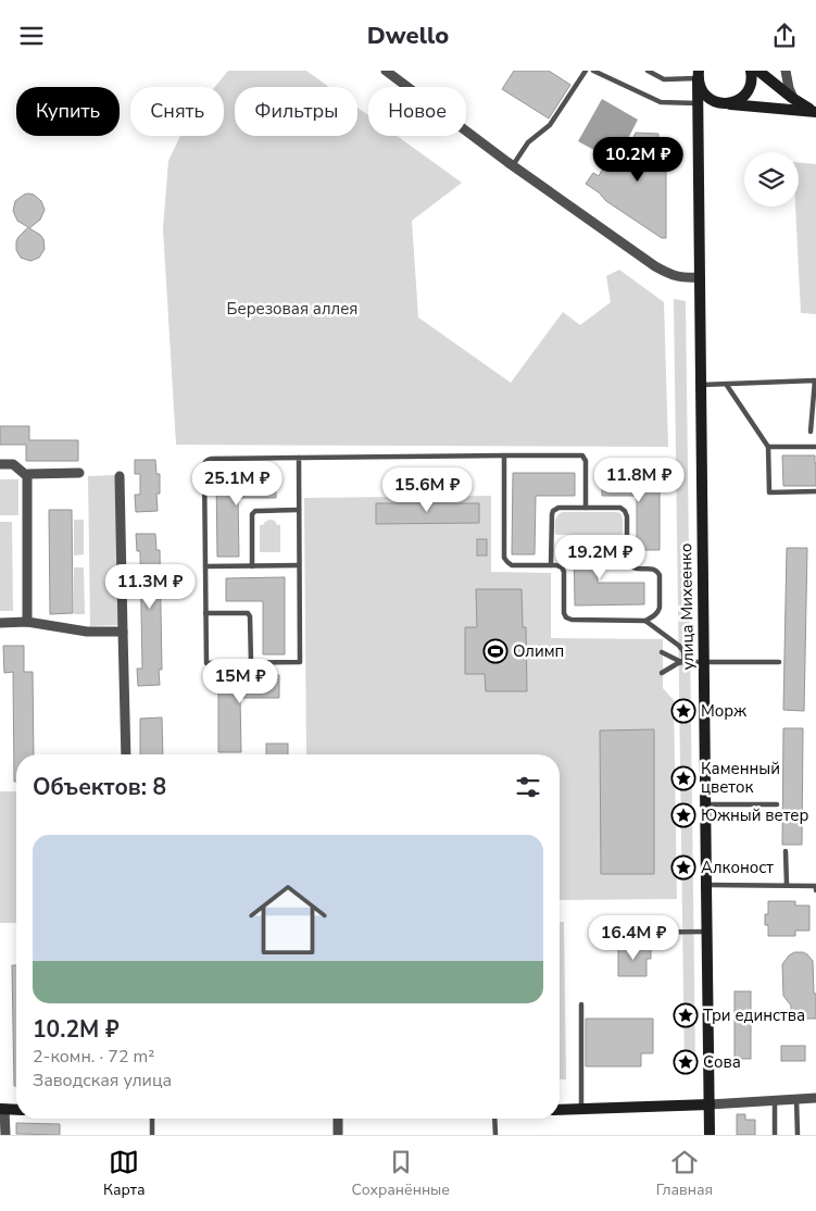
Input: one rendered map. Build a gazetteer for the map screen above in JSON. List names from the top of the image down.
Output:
{
  "streets": {
    "street": ["улица Михеенко"]
  },
  "parks": ["Березовая аллея"],
  "places": {
    "sports": ["Олимп"],
    "place": [
      "Морж",
      "Каменный цветок",
      "Южный ветер",
      "Алконост",
      "Три единства",
      "Сова"
    ]
  },
  "page": {
    "header": "Dwello",
    "chip": [
      "Купить",
      "Снять",
      "Фильтры",
      "Новое"
    ],
    "price": [
      "10.2M ₽",
      "11.8M ₽",
      "25.1M ₽",
      "15.6M ₽",
      "19.2M ₽",
      "11.3M ₽",
      "15M ₽",
      "16.4M ₽"
    ],
    "heading": "Объектов: 8",
    "list": [
      {
        "name": "10.2M ₽",
        "note": "2-комн. · 72 m² · Заводская улица"
      }
    ],
    "tabs": ["Карта", "Сохранённые", "Главная"]
  }
}
